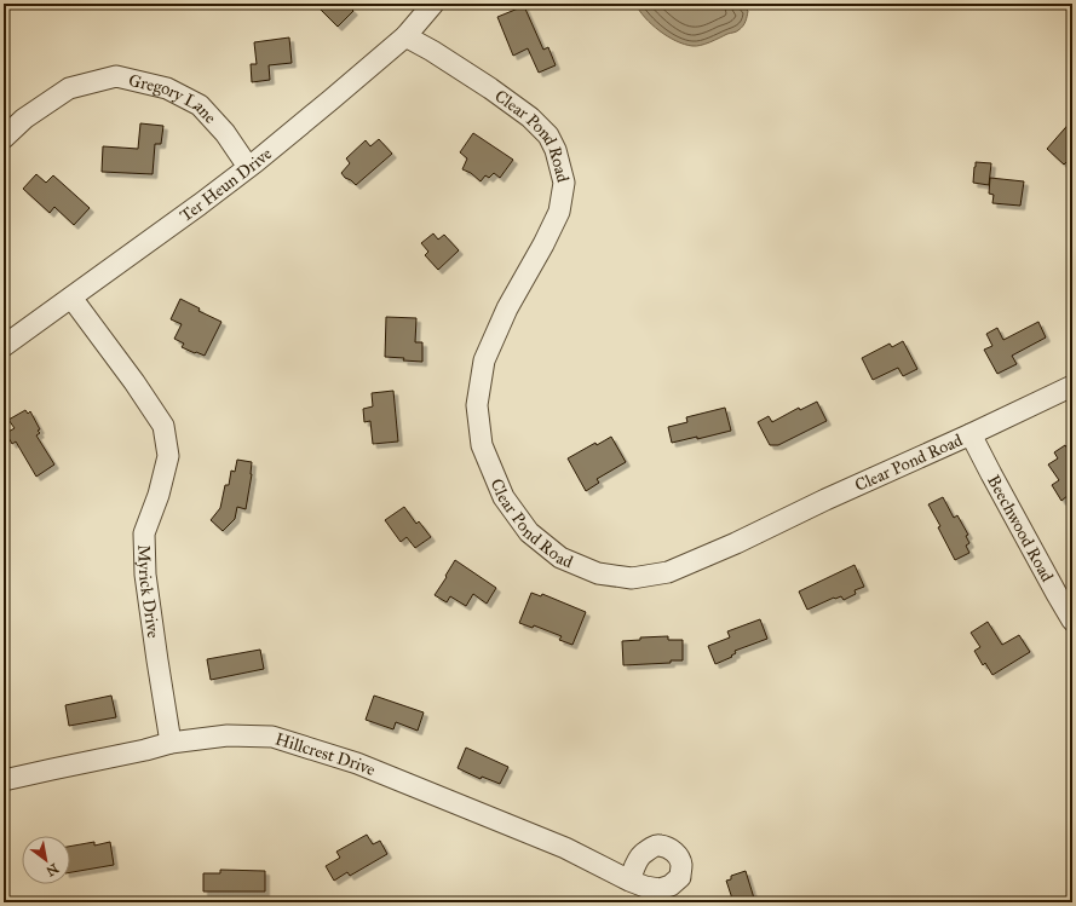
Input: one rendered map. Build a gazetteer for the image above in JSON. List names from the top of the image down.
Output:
{
  "streets": {
    "street": [
      "Gregory Lane",
      "Clear Pond Road",
      "Ter Heun Drive",
      "Beechwood Road",
      "Myrick Drive",
      "Hillcrest Drive"
    ]
  },
  "crossings": [
    ["Gregory Lane", "Ter Heun Drive"],
    ["Clear Pond Road", "Ter Heun Drive"],
    ["Clear Pond Road", "Beechwood Road"],
    ["Ter Heun Drive", "Myrick Drive"],
    ["Myrick Drive", "Hillcrest Drive"]
  ],
  "north": "bottom right"
}
